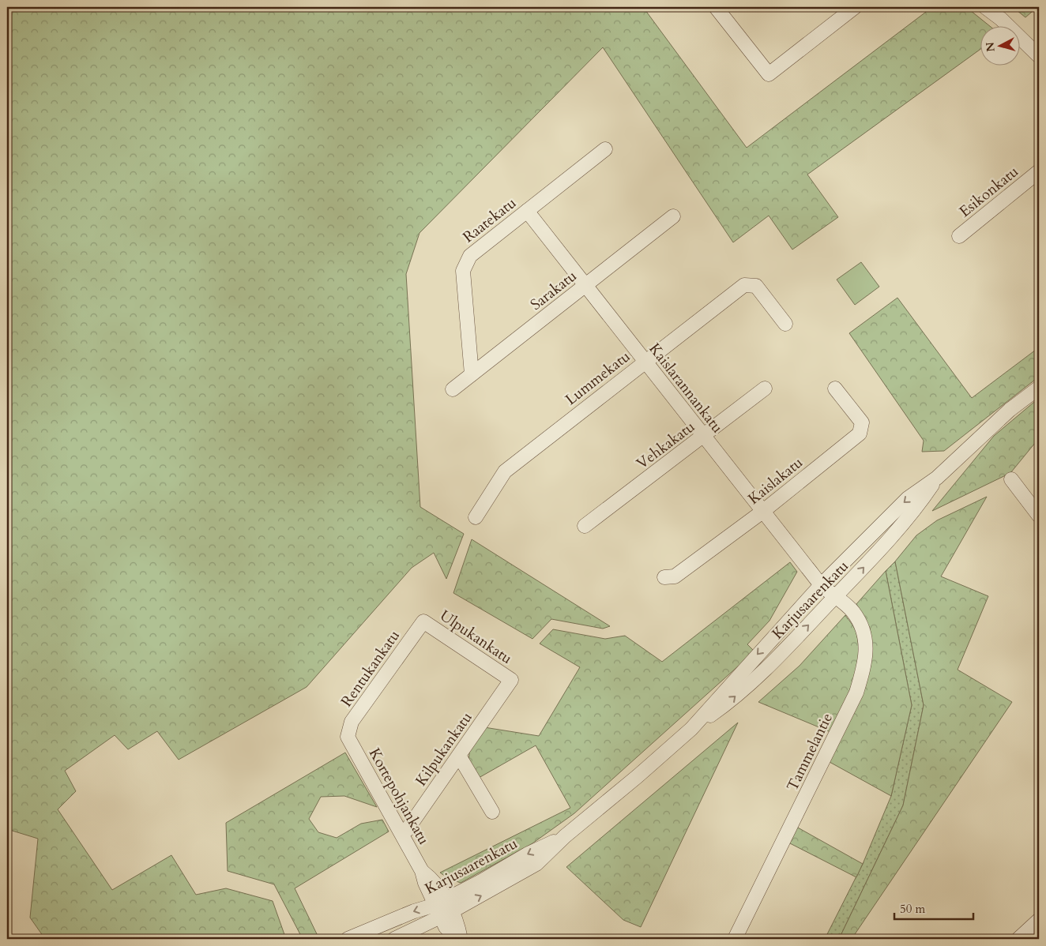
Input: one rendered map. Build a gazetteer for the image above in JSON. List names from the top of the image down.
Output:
{
  "streets": {
    "street": [
      "Esikonkatu",
      "Raatekatu",
      "Sarakatu",
      "Lummekatu",
      "Kaislarannankatu",
      "Vehkakatu",
      "Kaislakatu",
      "Karjusaarenkatu",
      "Ulpukankatu",
      "Rentukankatu",
      "Kilpukankatu",
      "Tammelantie",
      "Kortepohjankatu"
    ]
  },
  "crossings": [
    ["Raatekatu", "Sarakatu"],
    ["Raatekatu", "Kaislarannankatu"],
    ["Sarakatu", "Kaislarannankatu"],
    ["Lummekatu", "Kaislarannankatu"],
    ["Kaislarannankatu", "Vehkakatu"],
    ["Kaislarannankatu", "Kaislakatu"],
    ["Kaislarannankatu", "Karjusaarenkatu"],
    ["Kaislarannankatu", "Tammelantie"],
    ["Karjusaarenkatu", "Tammelantie"],
    ["Karjusaarenkatu", "Kortepohjankatu"],
    ["Ulpukankatu", "Rentukankatu"],
    ["Ulpukankatu", "Kilpukankatu"],
    ["Rentukankatu", "Kortepohjankatu"],
    ["Kilpukankatu", "Kortepohjankatu"]
  ],
  "scale_bar": "50 m",
  "north": "left"
}
